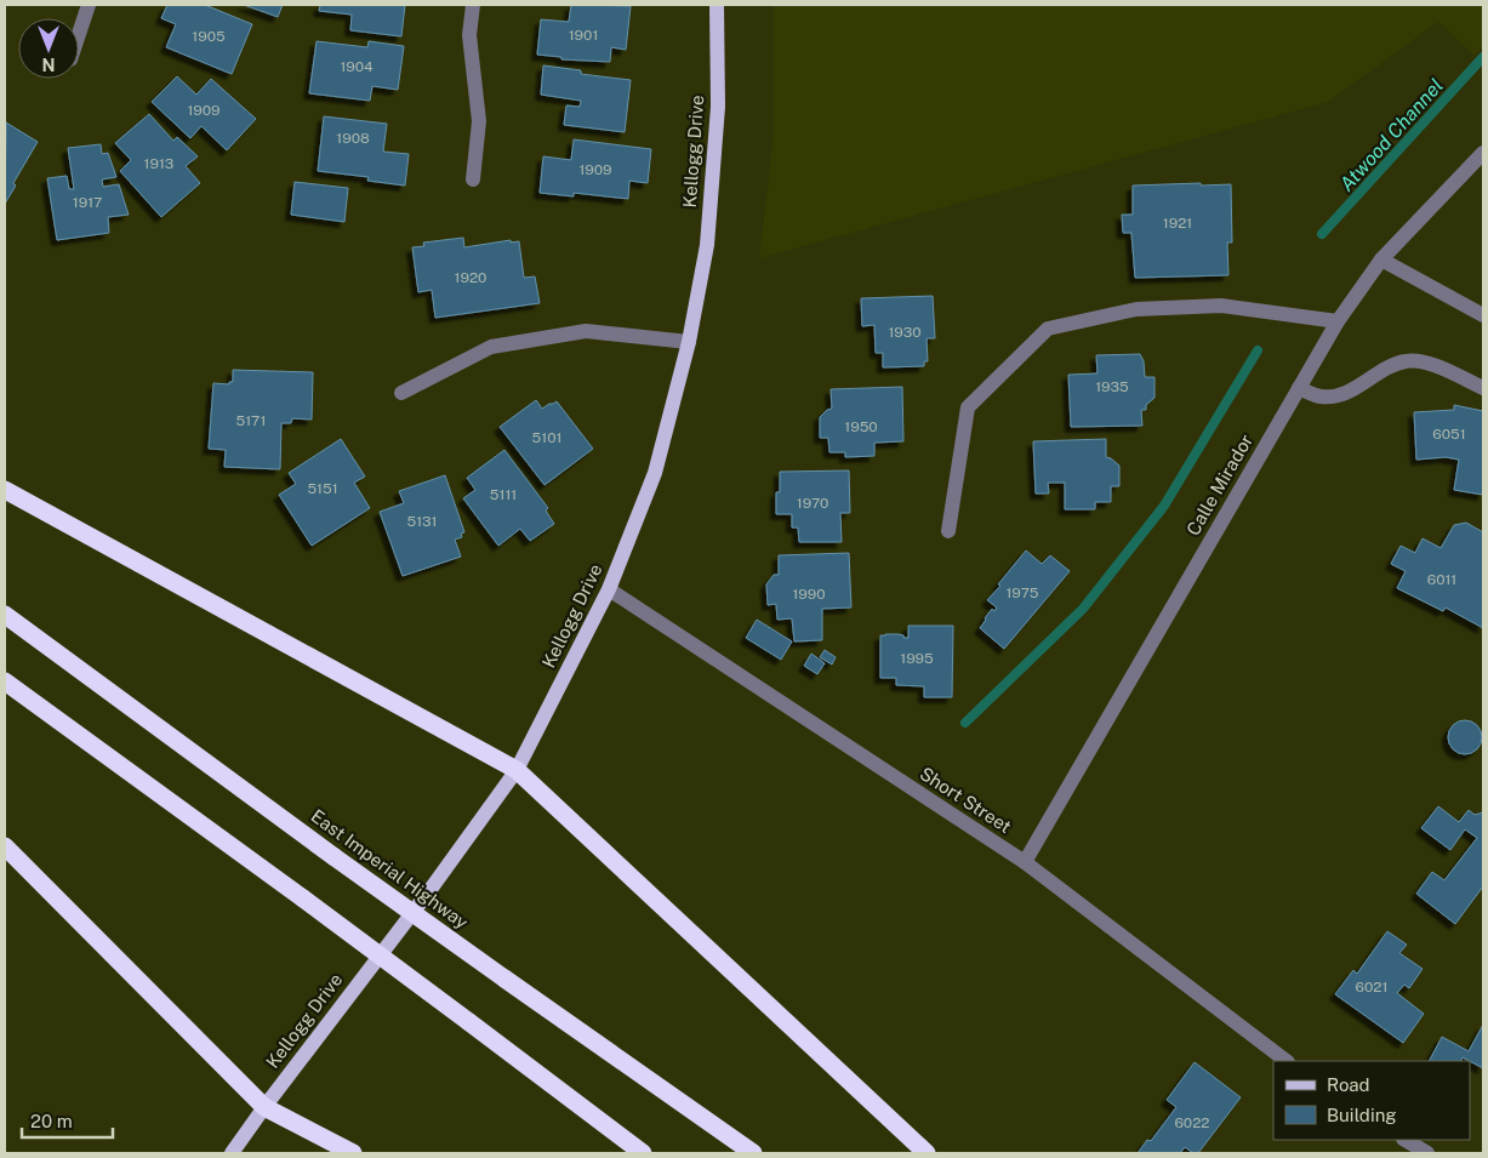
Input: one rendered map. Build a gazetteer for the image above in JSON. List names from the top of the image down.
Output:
{
  "streets": {
    "highway": ["East Imperial Highway"],
    "main road": ["Kellogg Drive"],
    "street": ["Calle Mirador", "Short Street"]
  },
  "crossings": [
    ["Kellogg Drive", "Short Street"],
    ["Calle Mirador", "Short Street"]
  ],
  "water": ["Atwood Channel"],
  "house_numbers": [
    "1901",
    "1905",
    "1904",
    "1909",
    "1908",
    "1913",
    "1909",
    "1917",
    "1921",
    "1920",
    "1930",
    "1935",
    "5171",
    "1950",
    "6051",
    "5101",
    "5151",
    "5111",
    "1970",
    "5131",
    "6011",
    "1975",
    "1990",
    "1995",
    "6021",
    "6022"
  ],
  "legend": ["Road", "Building"],
  "scale_bar": "20 m",
  "north": "bottom"
}
